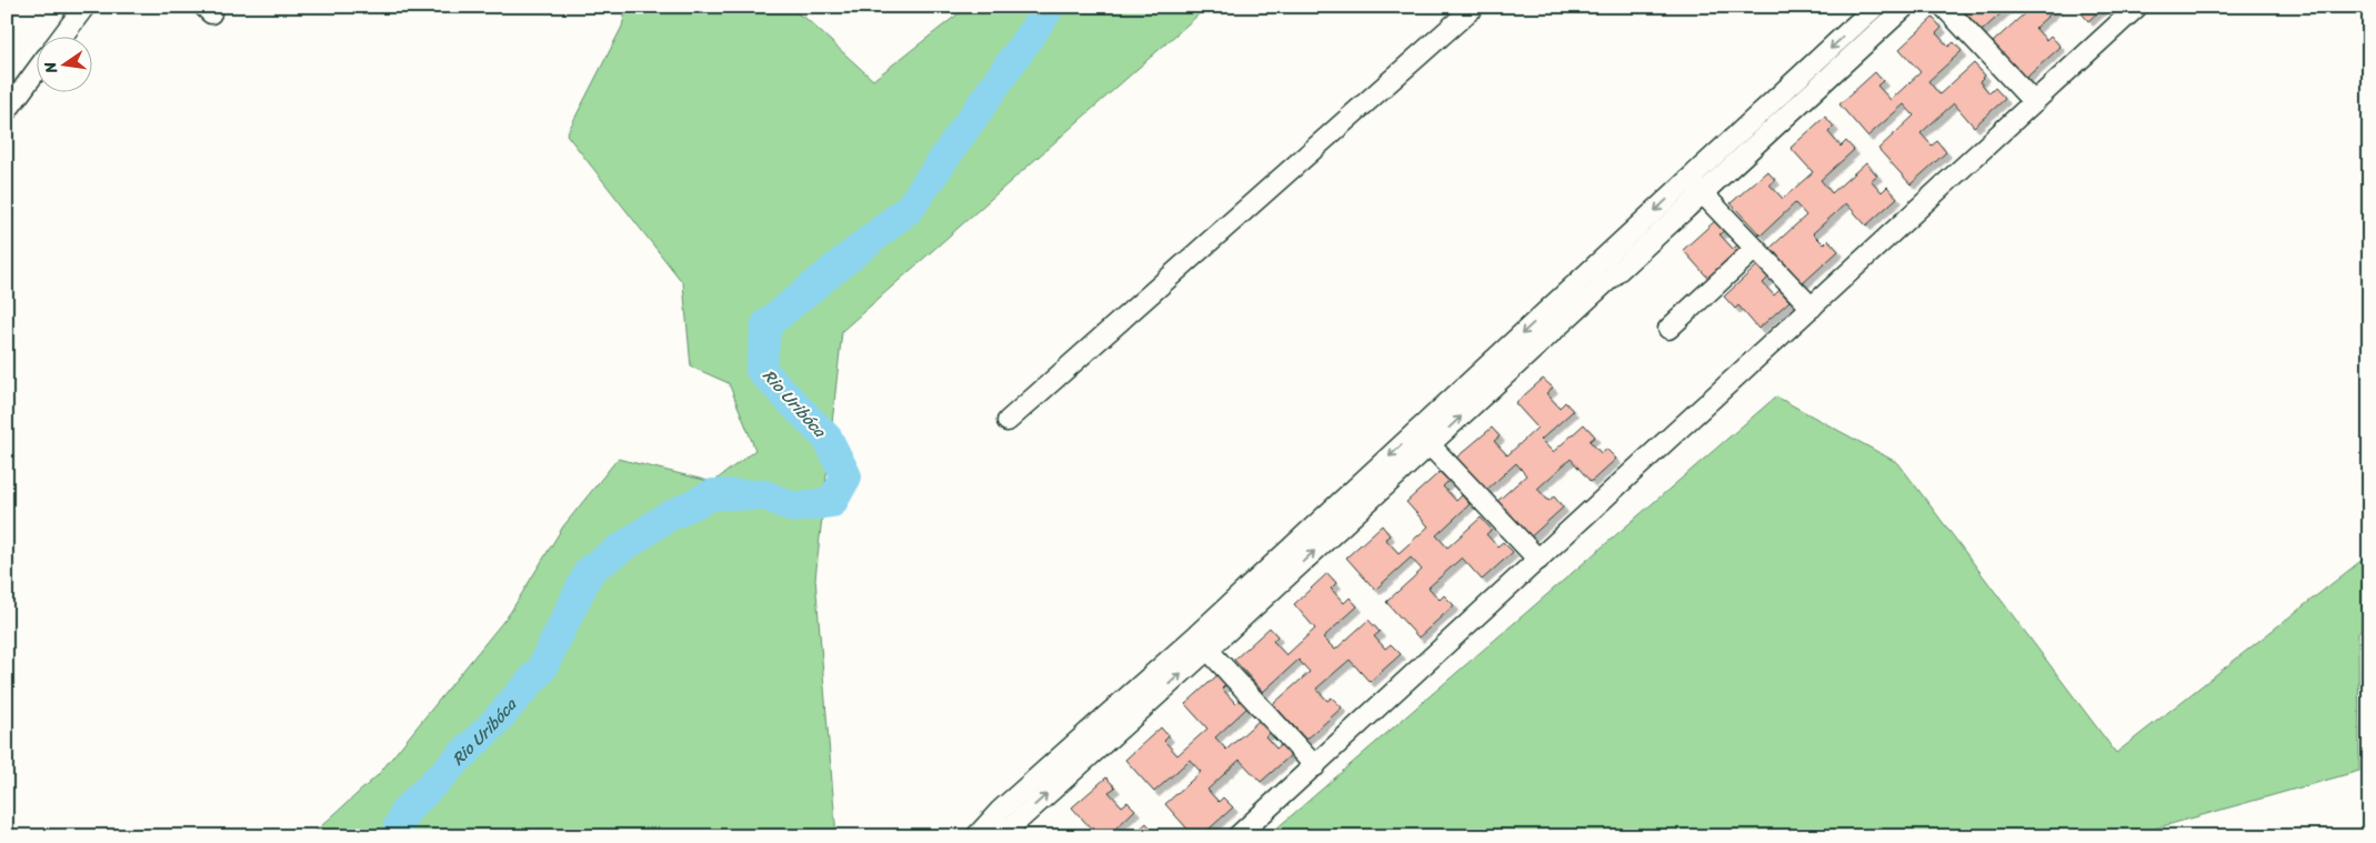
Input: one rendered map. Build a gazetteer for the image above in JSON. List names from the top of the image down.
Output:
{
  "water": ["Rio Uribóca"],
  "north": "left"
}
